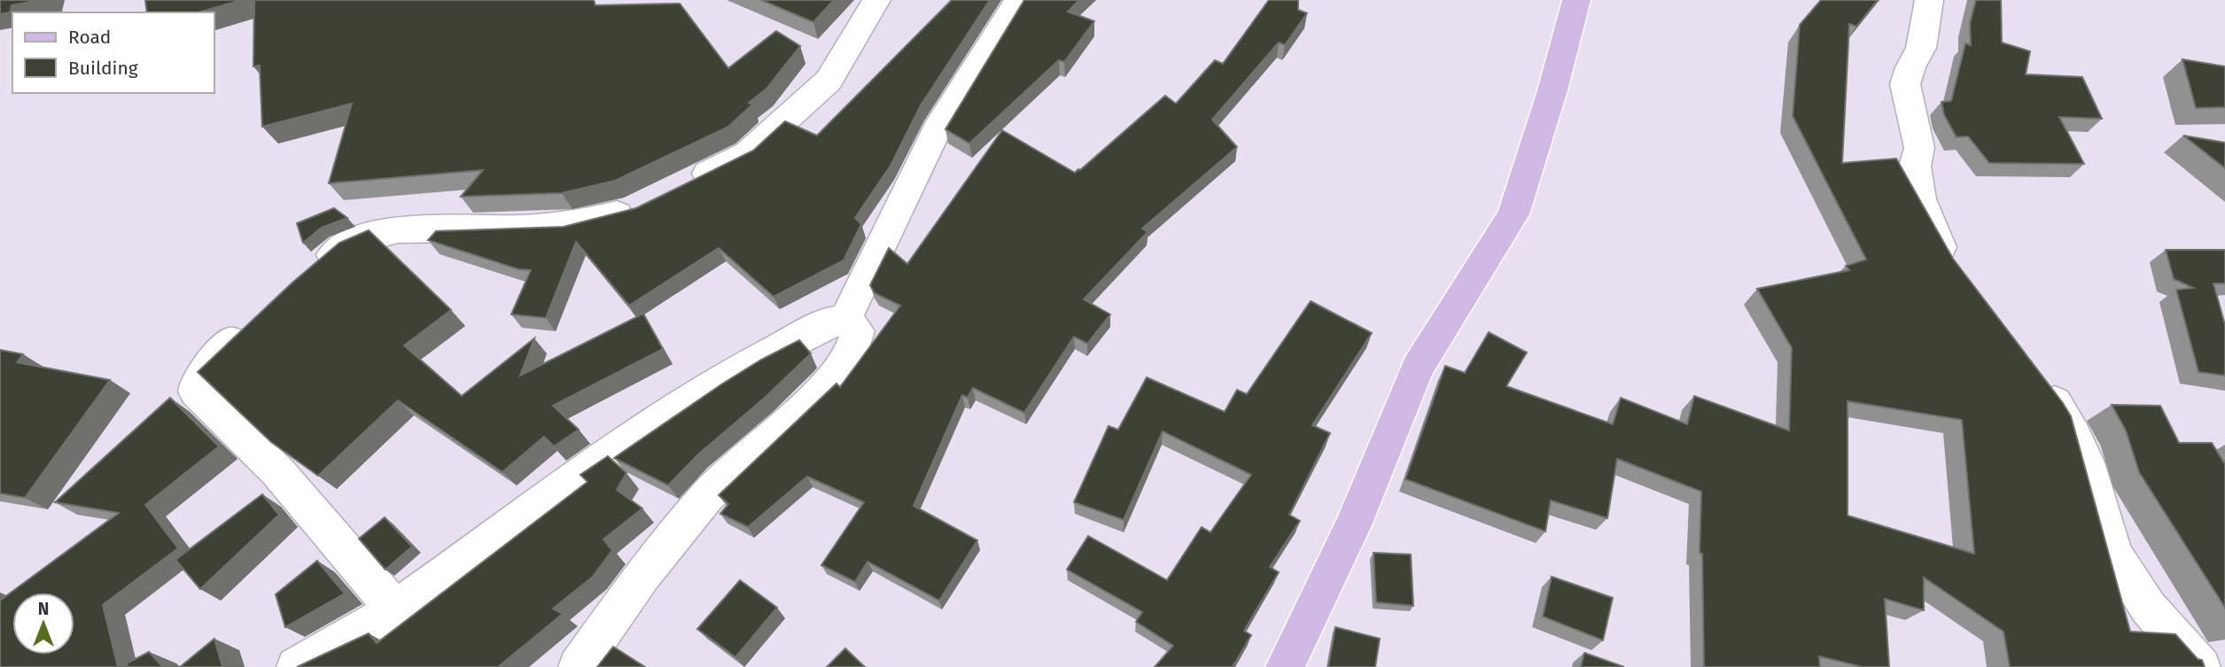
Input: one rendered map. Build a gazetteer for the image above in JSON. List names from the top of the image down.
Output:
{
  "legend": ["Road", "Building"],
  "north": "top"
}
